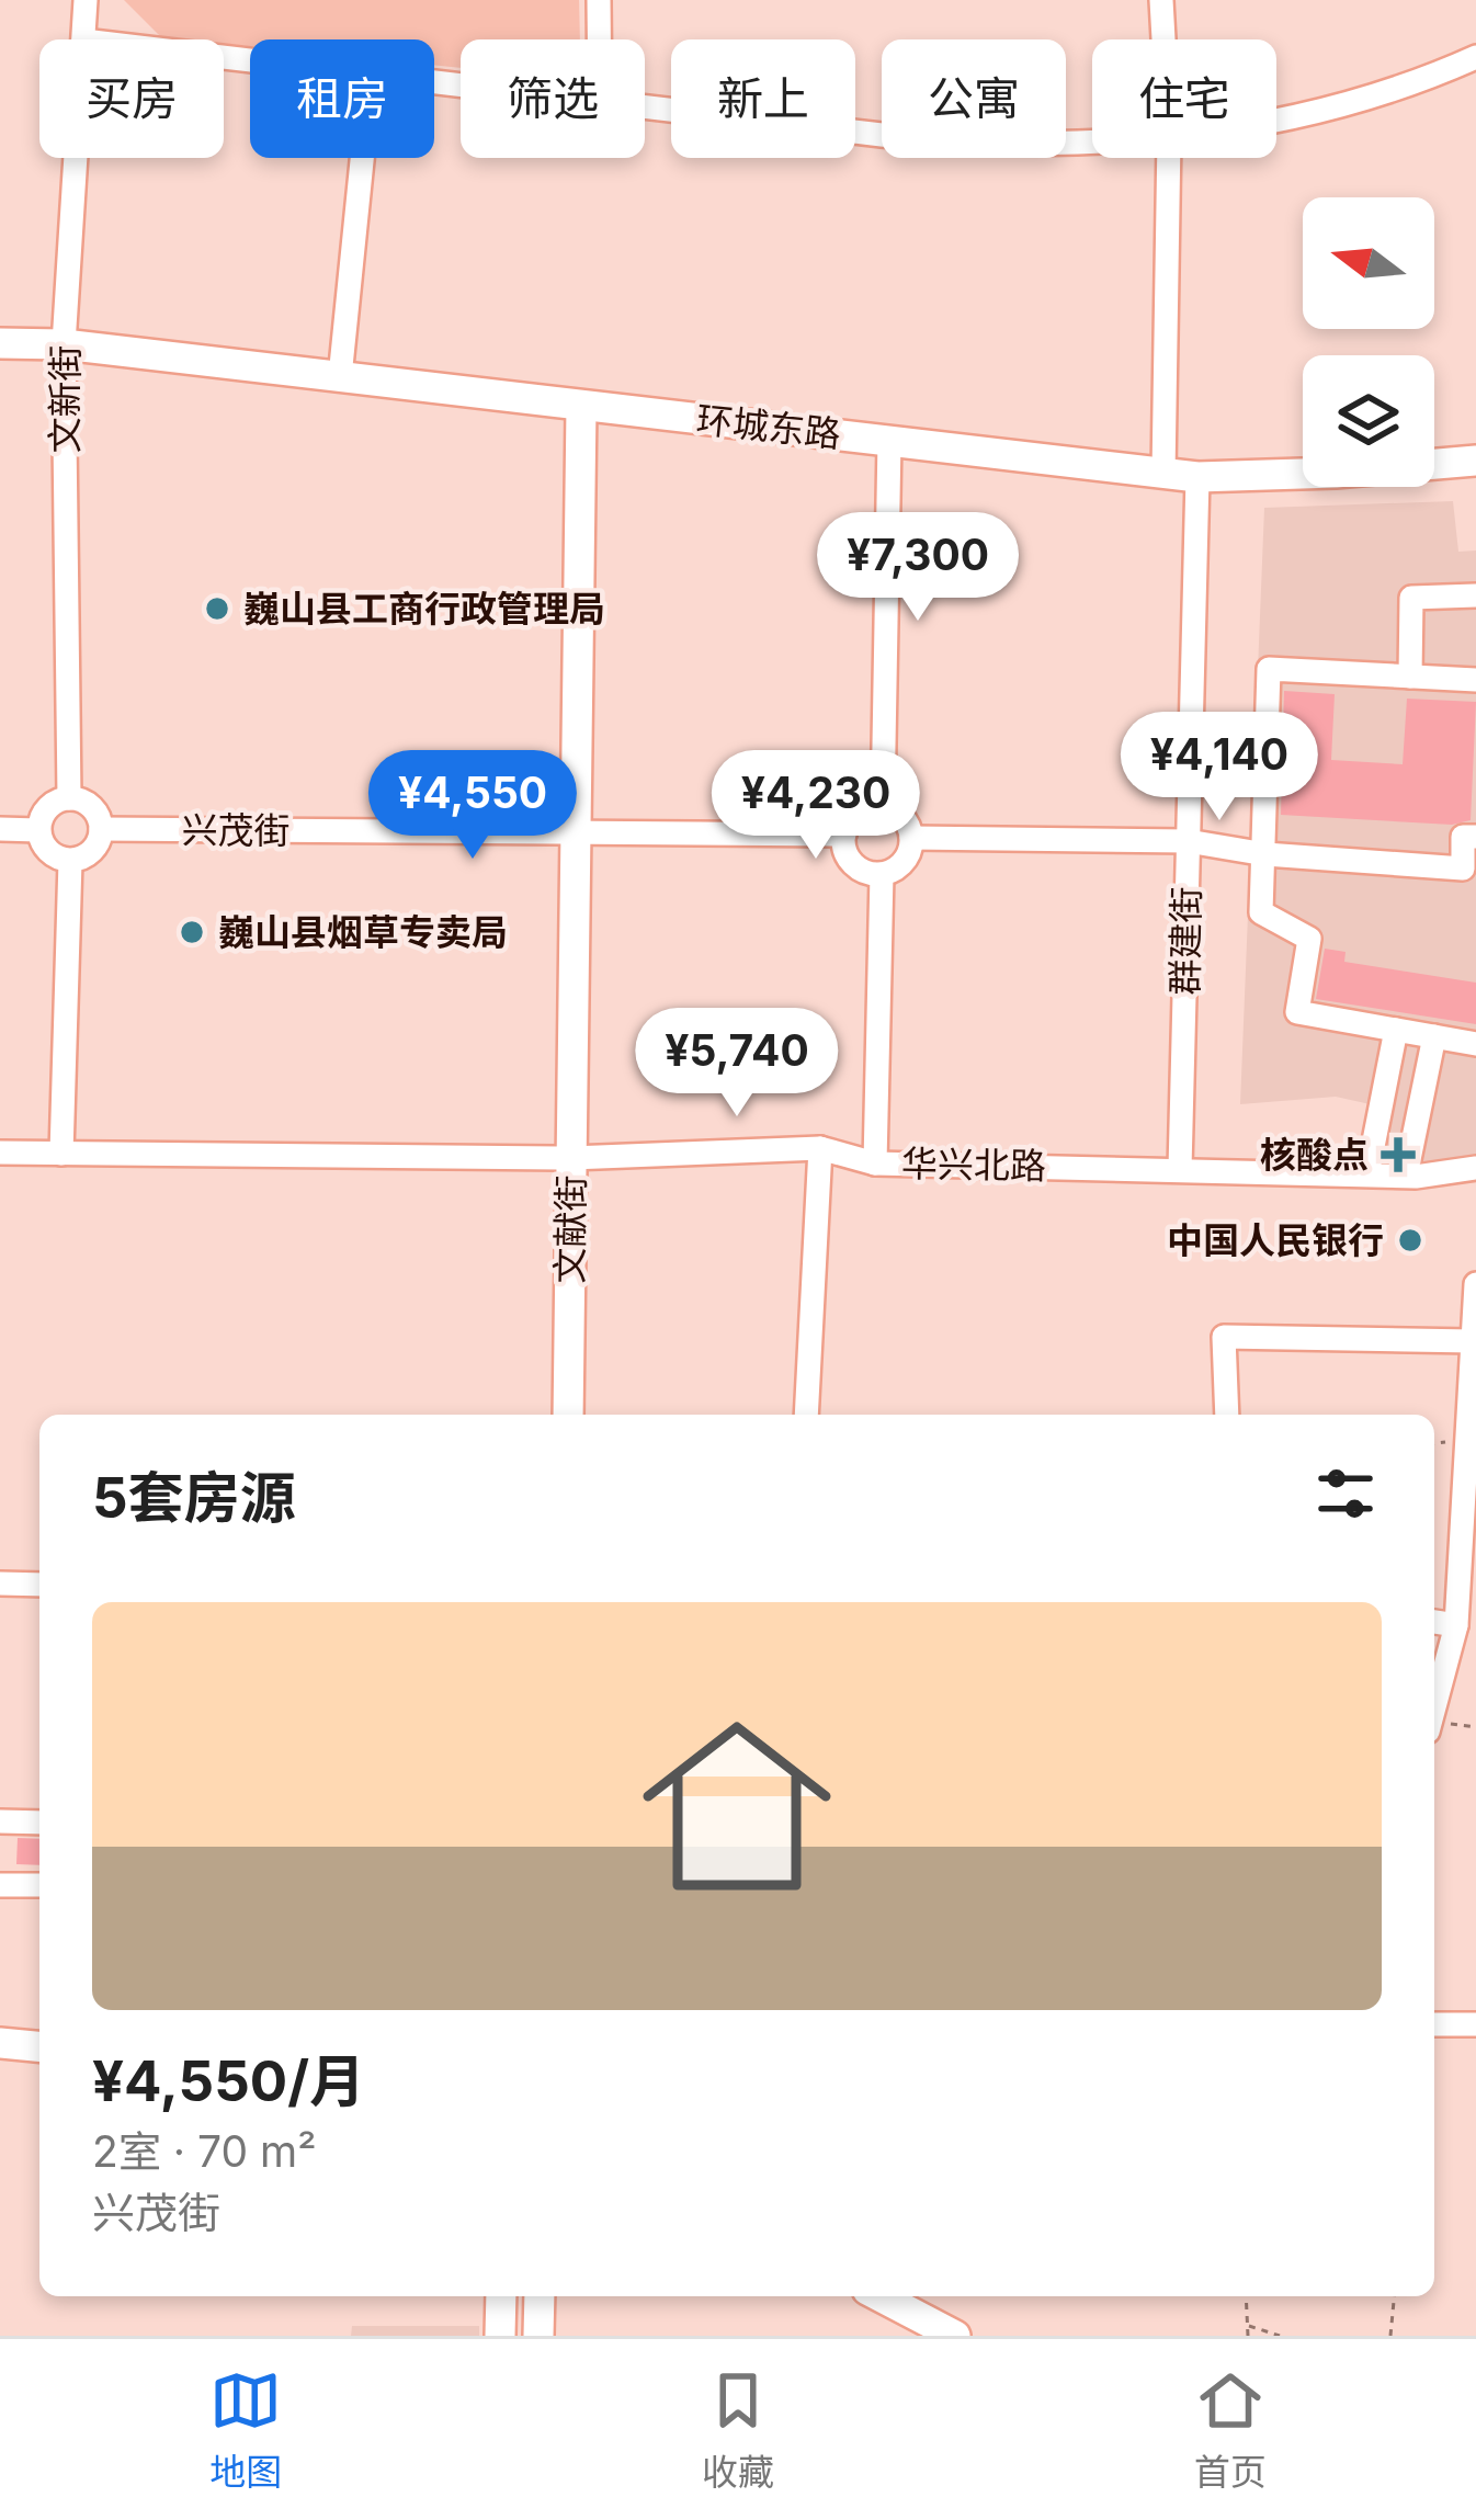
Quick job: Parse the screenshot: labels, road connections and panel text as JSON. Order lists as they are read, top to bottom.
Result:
{
  "streets": {
    "main road": ["环城东路", "文献街"],
    "street": [
      "文新街",
      "兴茂街",
      "群建街",
      "华兴北路"
    ]
  },
  "crossings": [
    ["文新街", "环城东路"],
    ["文新街", "兴茂街"],
    ["环城东路", "群建街"],
    ["环城东路", "文献街"],
    ["兴茂街", "文献街"],
    ["群建街", "华兴北路"],
    ["华兴北路", "文献街"]
  ],
  "places": {
    "other": ["巍山县工商行政管理局", "巍山县烟草专卖局", "中国人民银行"],
    "health": ["核酸点"]
  },
  "north": "left",
  "page": {
    "chip": [
      "买房",
      "租房",
      "筛选",
      "新上",
      "公寓",
      "住宅"
    ],
    "price": [
      "¥7,300",
      "¥4,140",
      "¥4,550",
      "¥4,230",
      "¥5,740"
    ],
    "heading": "5套房源",
    "list": [
      {
        "name": "¥4,550/月",
        "note": "2室 · 70 m² · 兴茂街"
      }
    ],
    "tabs": ["地图", "收藏", "首页"]
  }
}
